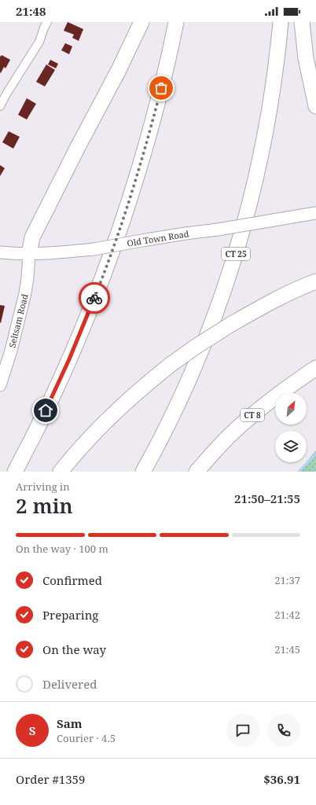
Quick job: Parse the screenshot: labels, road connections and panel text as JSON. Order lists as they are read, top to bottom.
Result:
{
  "streets": {
    "highway": ["CT 25", "CT 8"],
    "main road": ["Old Town Road", "Seltsam Road"]
  },
  "crossings": [
    ["Old Town Road", "Seltsam Road"]
  ],
  "north": "top right",
  "page": {
    "status": "21:48",
    "heading": ["2 min", "Arriving in", "21:50–21:55"],
    "panel": [
      "Sam",
      "Courier · 4.5",
      "Order #1359",
      "$36.91"
    ],
    "bar": "On the way · 100 m",
    "list": [
      ["Confirmed", "21:37"],
      ["Preparing", "21:42"],
      ["On the way", "21:45"],
      "Delivered"
    ],
    "round": "S"
  }
}
